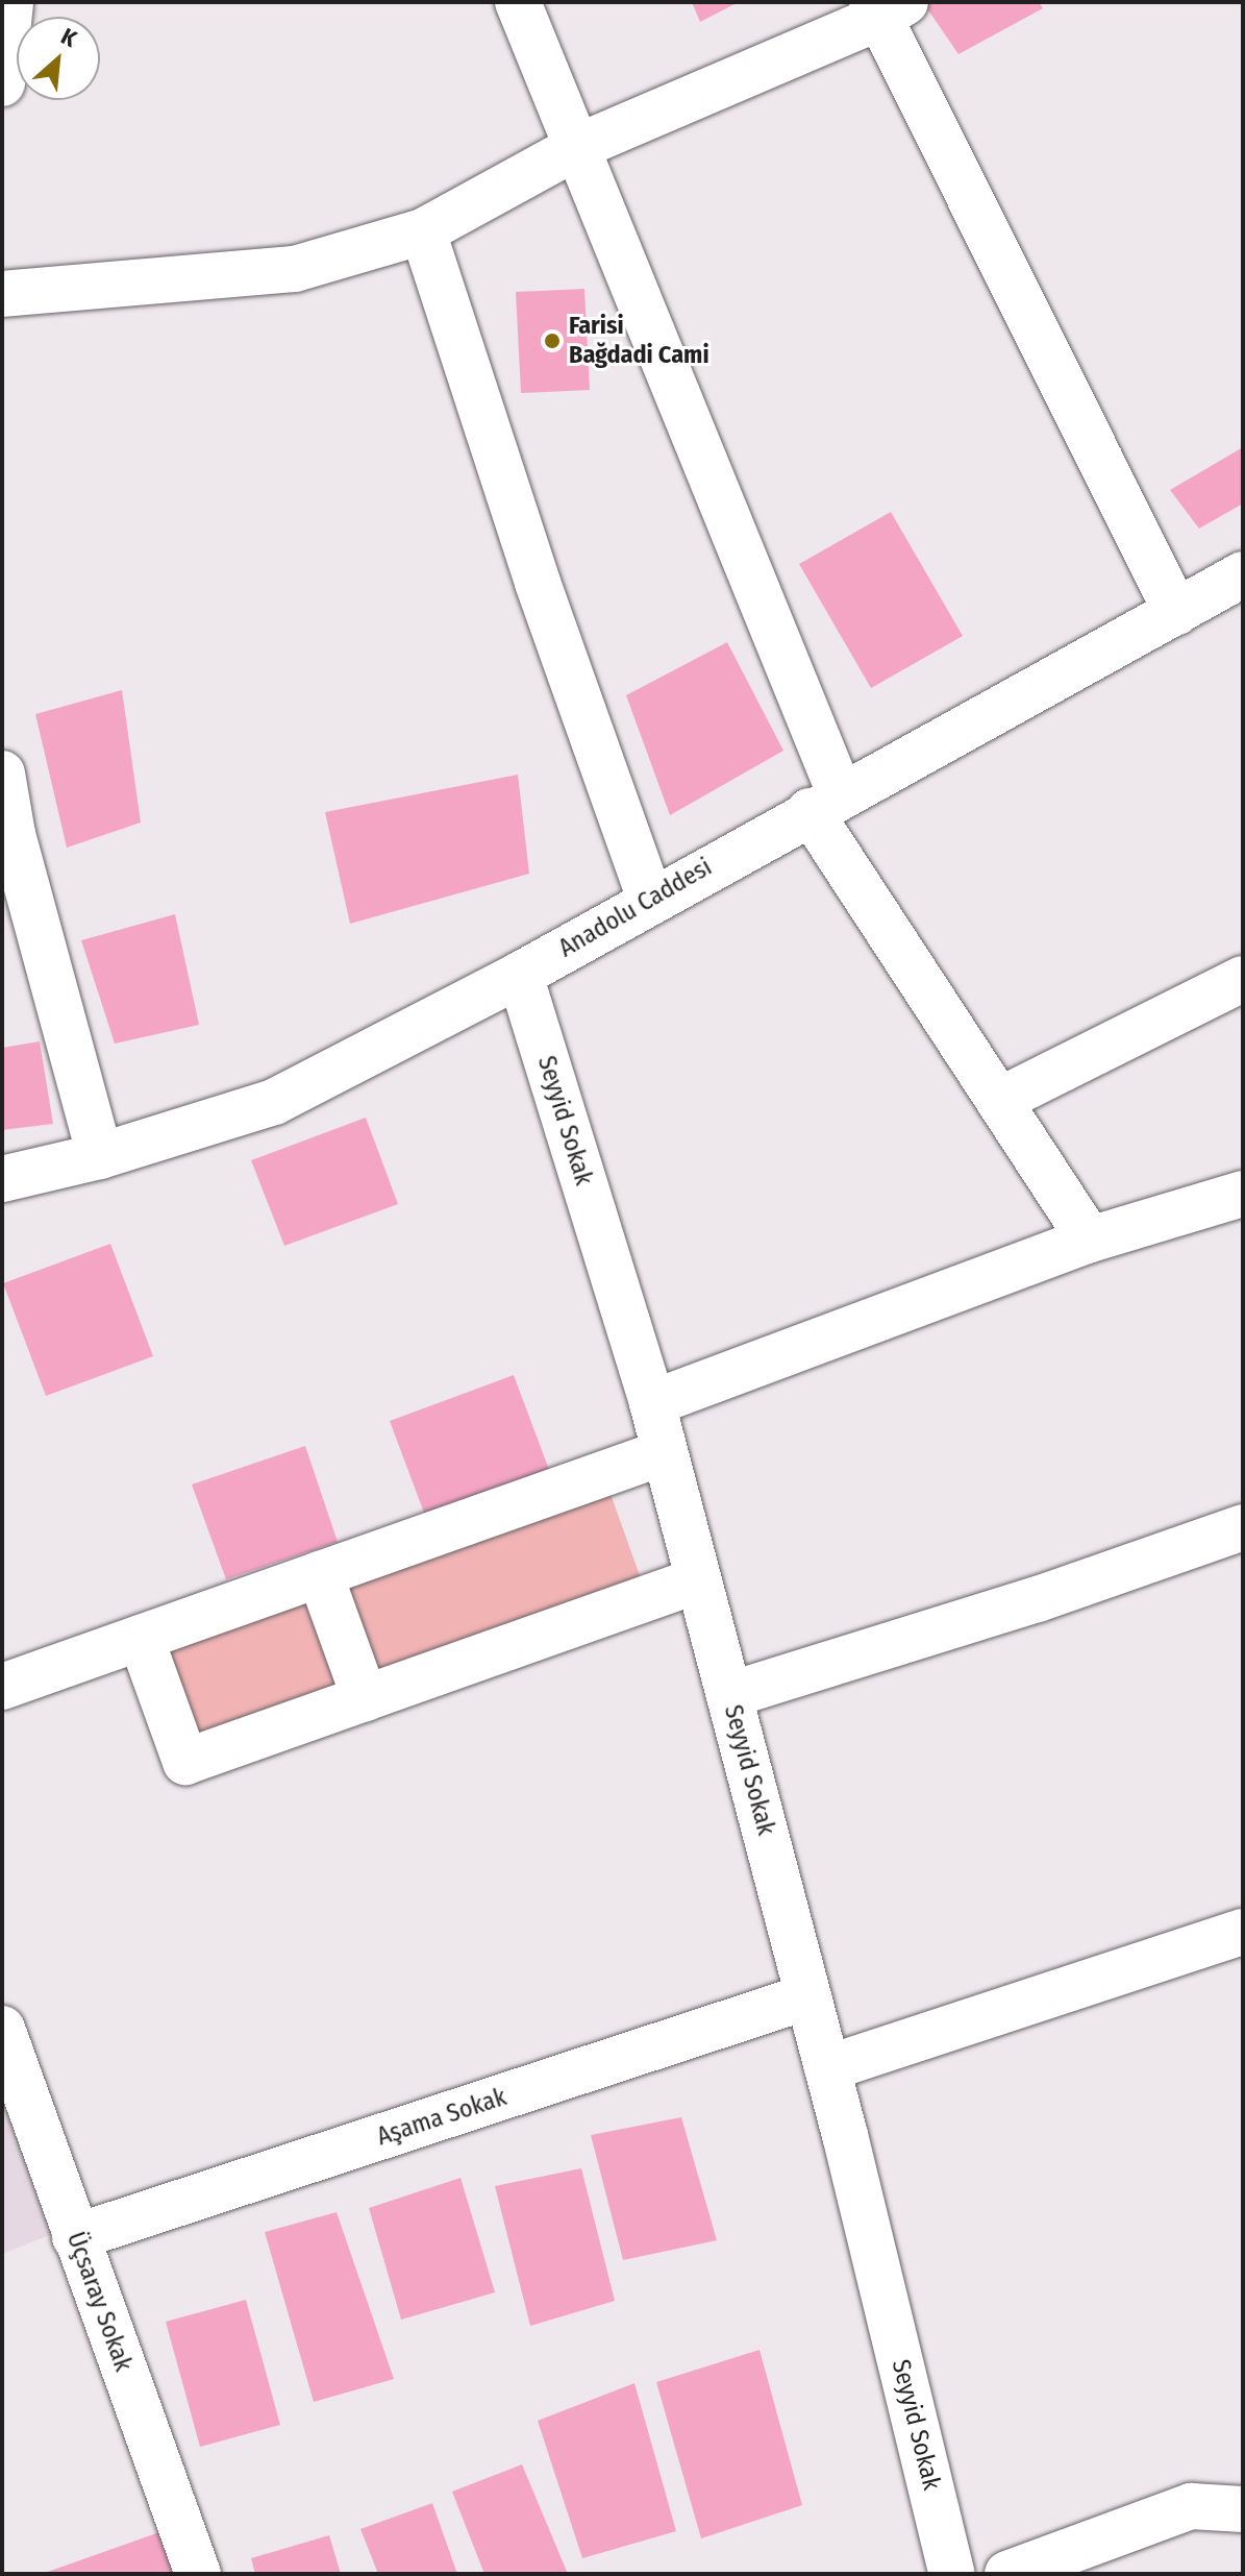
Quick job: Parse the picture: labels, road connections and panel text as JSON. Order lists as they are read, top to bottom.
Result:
{
  "streets": {
    "street": [
      "Anadolu Caddesi",
      "Seyyid Sokak",
      "Aşama Sokak",
      "Üçsaray Sokak"
    ]
  },
  "crossings": [
    ["Anadolu Caddesi", "Seyyid Sokak"],
    ["Seyyid Sokak", "Aşama Sokak"],
    ["Aşama Sokak", "Üçsaray Sokak"]
  ],
  "places": ["Farisi Bağdadi Cami"],
  "north": "top right"
}
